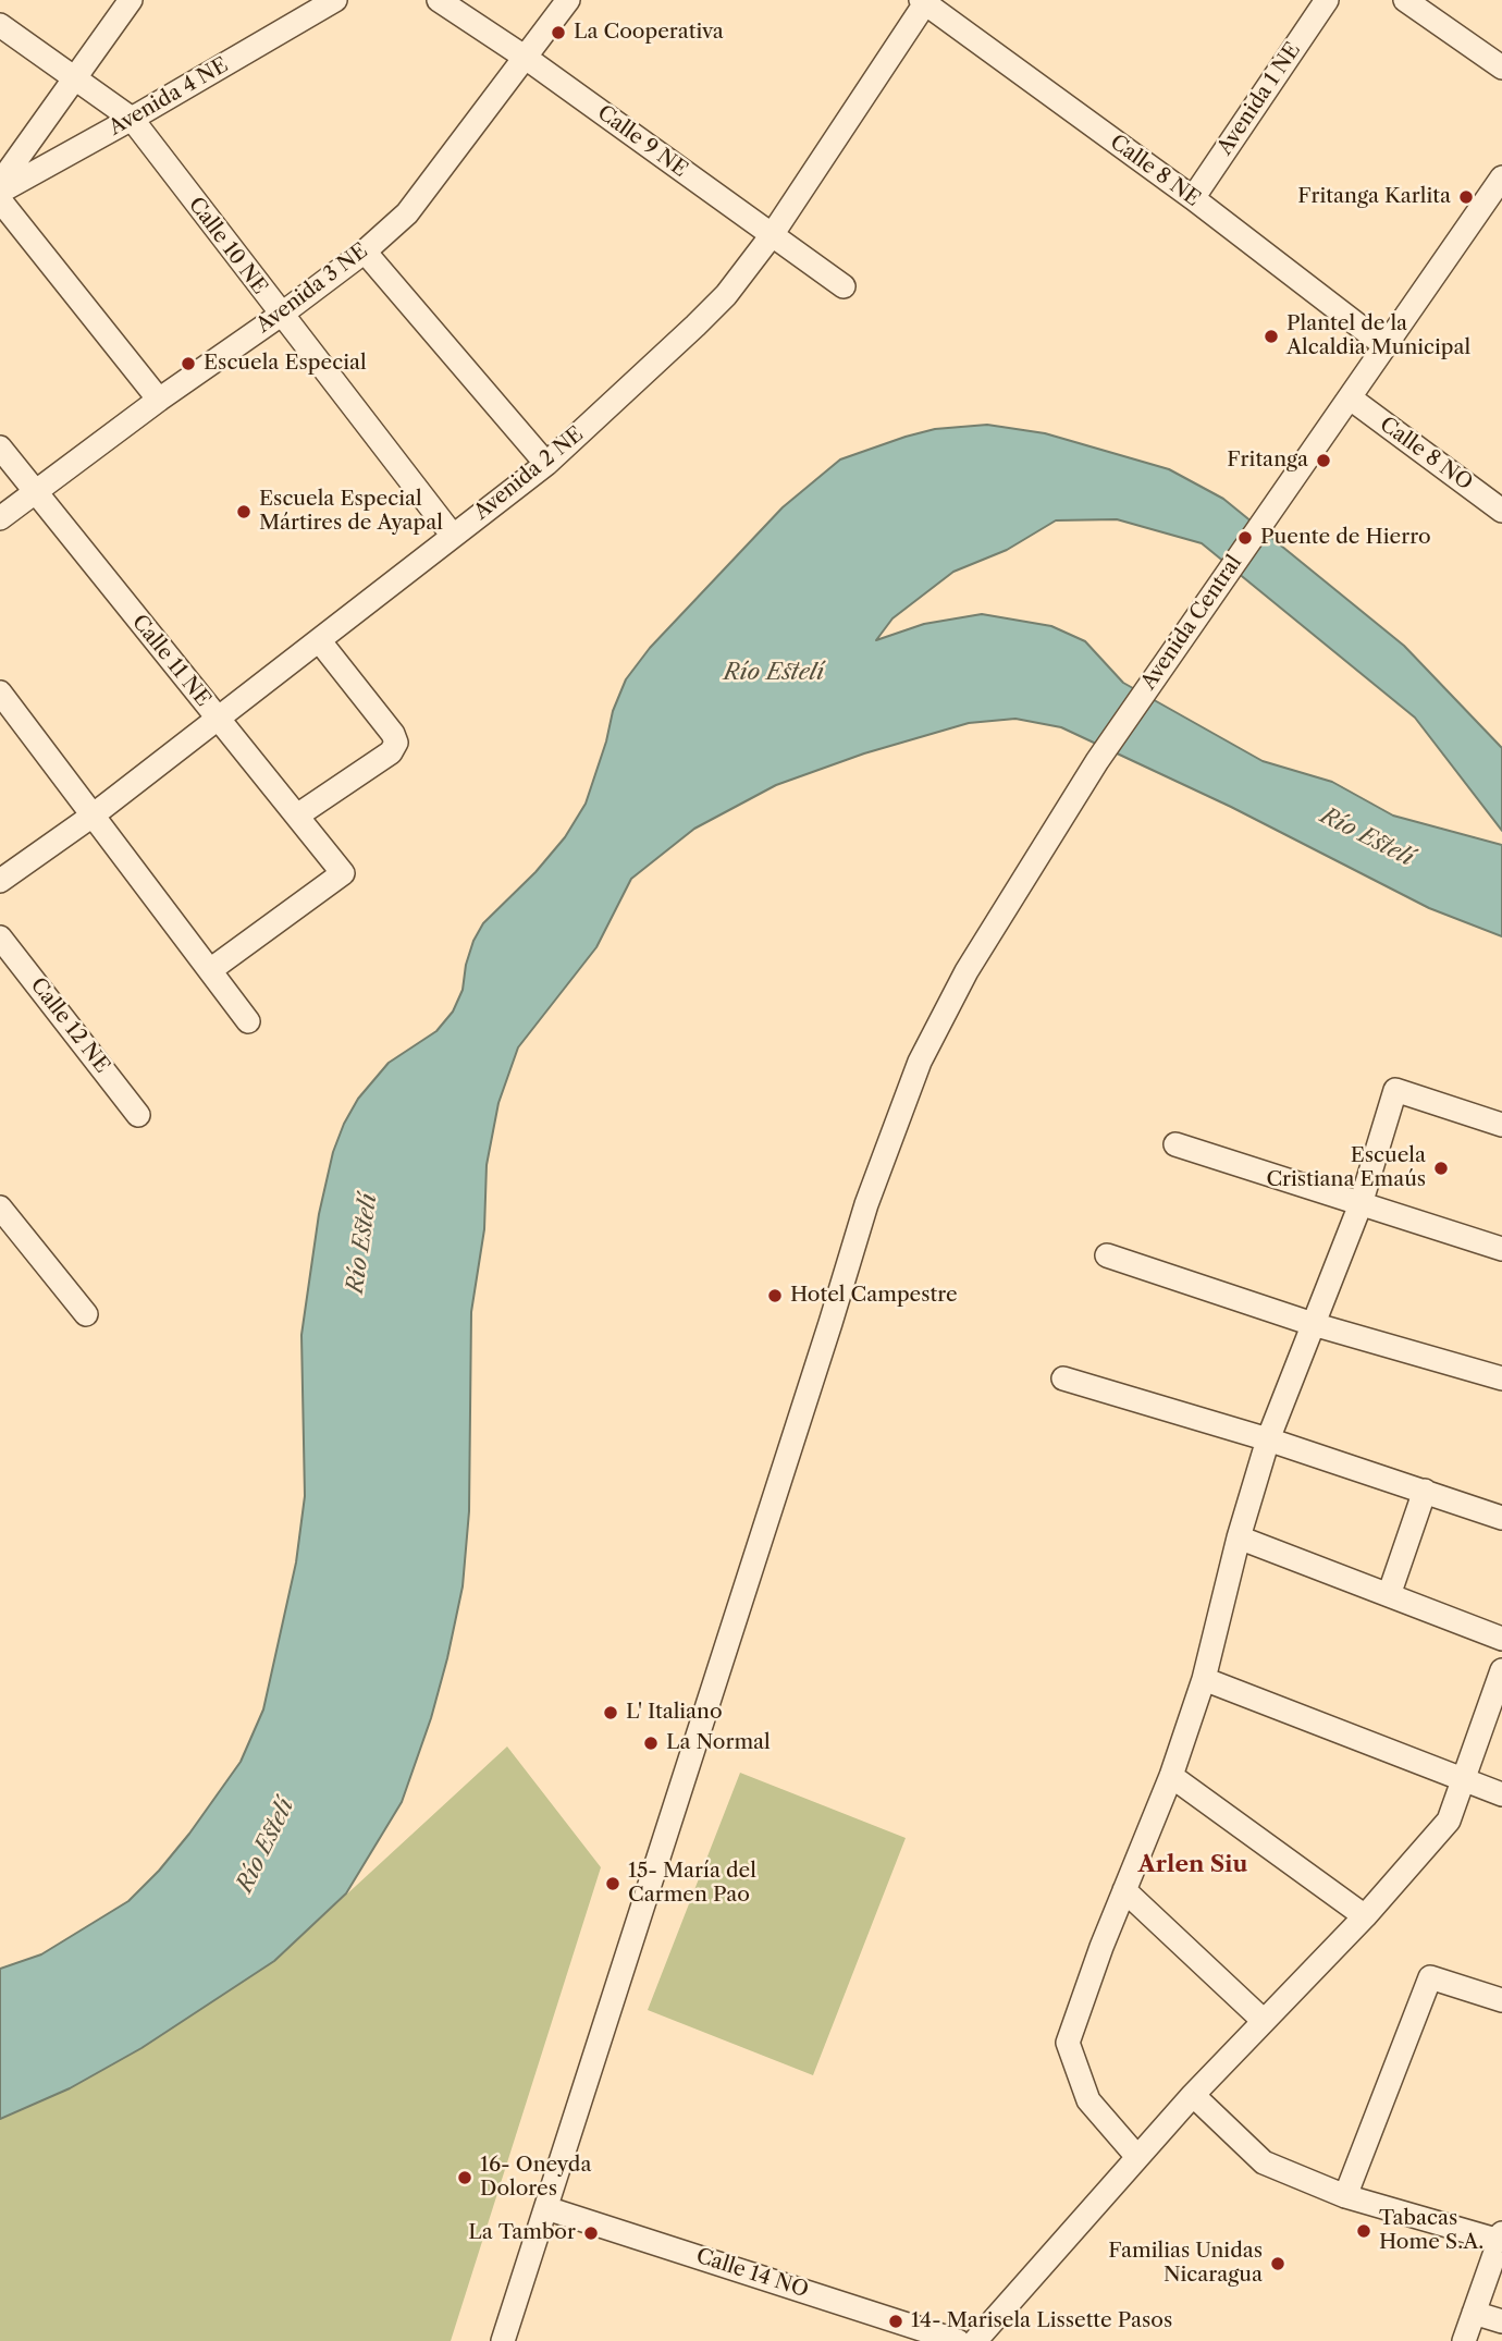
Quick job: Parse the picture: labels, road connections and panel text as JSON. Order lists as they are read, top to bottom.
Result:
{
  "streets": {
    "street": [
      "Avenida 4 NE",
      "Avenida 1 NE",
      "Calle 9 NE",
      "Calle 8 NE",
      "Calle 10 NE",
      "Avenida 3 NE",
      "Calle 8 NO",
      "Avenida 2 NE",
      "Avenida Central",
      "Calle 11 NE",
      "Calle 12 NE",
      "Calle 14 NO"
    ]
  },
  "crossings": [
    ["Avenida 4 NE", "Calle 10 NE"],
    ["Avenida 1 NE", "Calle 8 NE"],
    ["Calle 9 NE", "Avenida 3 NE"],
    ["Calle 9 NE", "Avenida 2 NE"],
    ["Calle 8 NE", "Avenida 2 NE"],
    ["Calle 8 NE", "Avenida Central"],
    ["Calle 10 NE", "Avenida 3 NE"],
    ["Calle 10 NE", "Avenida 2 NE"],
    ["Avenida 3 NE", "Calle 11 NE"],
    ["Calle 8 NO", "Avenida Central"],
    ["Avenida 2 NE", "Calle 11 NE"],
    ["Avenida Central", "Calle 14 NO"]
  ],
  "districts": ["Arlen Siu"],
  "water": ["Río Estelí"],
  "places": [
    "La Cooperativa",
    "Fritanga Karlita",
    "Plantel de la Alcaldia Municipal",
    "Escuela Especial",
    "Fritanga",
    "Escuela Especial Mártires de Ayapal",
    "Puente de Hierro",
    "Escuela Cristiana Emaús",
    "Hotel Campestre",
    "L' Italiano",
    "La Normal",
    "15- María del Carmen Pao",
    "16- Oneyda Dolores",
    "Tabacas Home S.A.",
    "La Tambor",
    "Familias Unidas Nicaragua",
    "14- Marisela Lissette Pasos"
  ]
}
